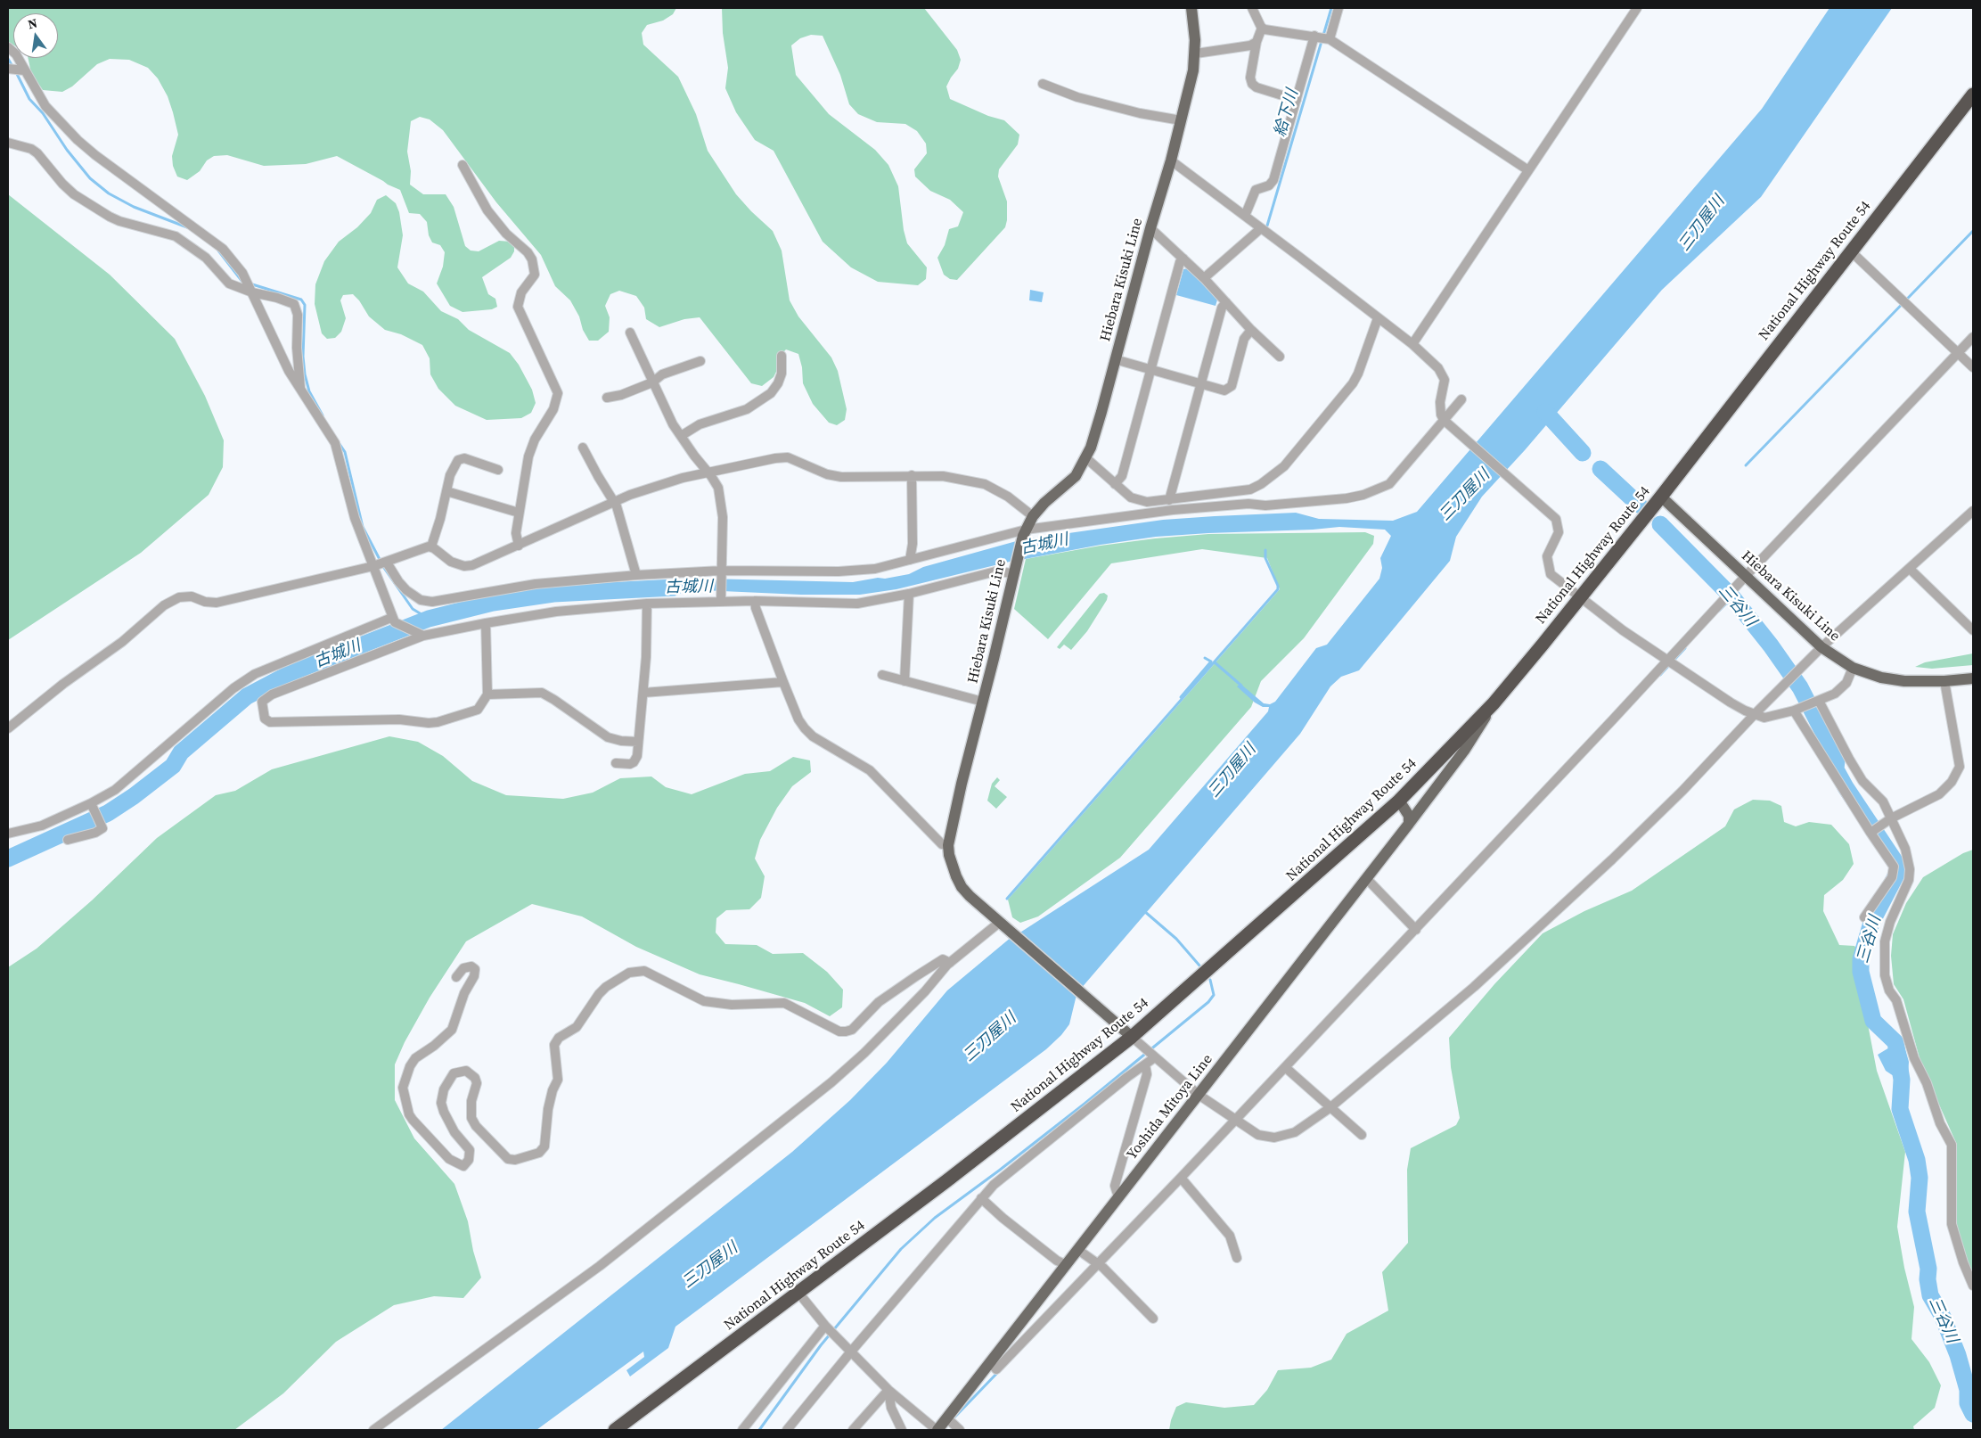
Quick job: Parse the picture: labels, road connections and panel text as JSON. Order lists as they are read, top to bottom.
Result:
{
  "streets": {
    "highway": ["National Highway Route 54"],
    "main road": ["Hiebara Kisuki Line", "Yoshida Mitoya Line"]
  },
  "crossings": [
    ["National Highway Route 54", "Hiebara Kisuki Line"],
    ["National Highway Route 54", "Yoshida Mitoya Line"]
  ],
  "water": [
    "給下川",
    "三刀屋川",
    "古城川",
    "三谷川"
  ],
  "north": "top"
}
